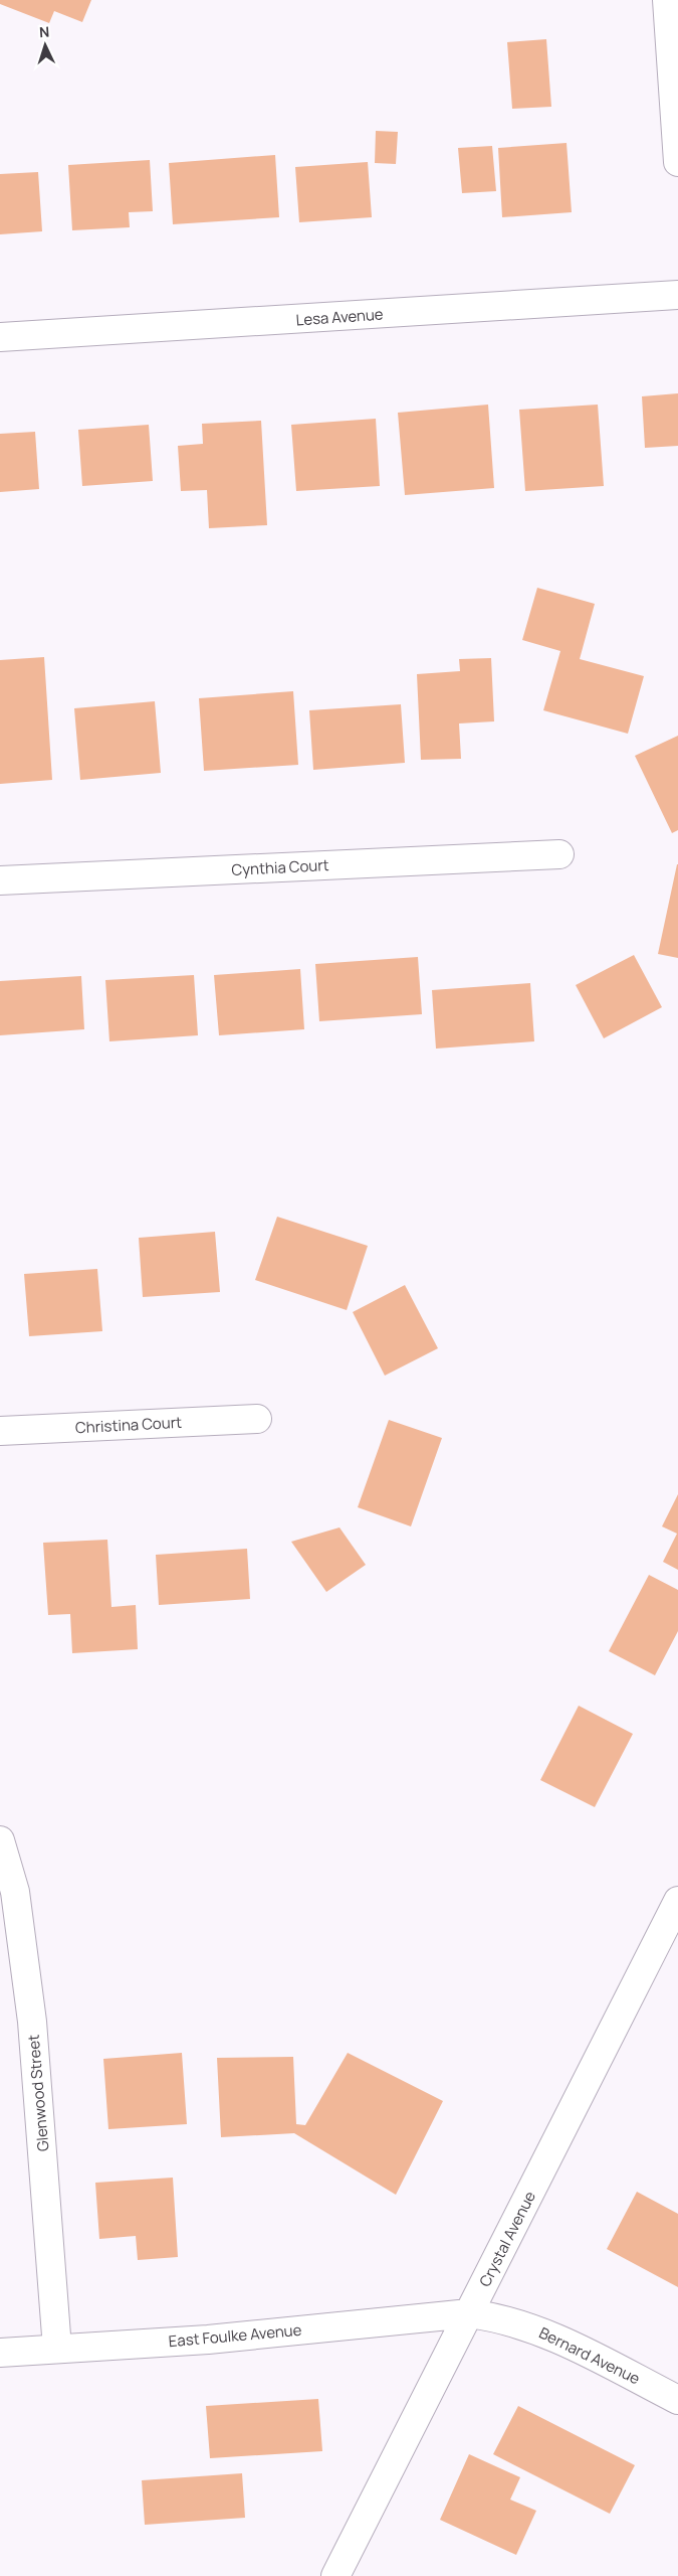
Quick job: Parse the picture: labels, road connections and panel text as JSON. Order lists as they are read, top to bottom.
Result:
{
  "streets": {
    "street": [
      "Lesa Avenue",
      "Cynthia Court",
      "Christina Court",
      "Glenwood Street",
      "Crystal Avenue",
      "East Foulke Avenue",
      "Bernard Avenue"
    ]
  },
  "crossings": [
    ["Glenwood Street", "East Foulke Avenue"],
    ["Crystal Avenue", "East Foulke Avenue"],
    ["Crystal Avenue", "Bernard Avenue"],
    ["East Foulke Avenue", "Bernard Avenue"]
  ],
  "north": "top"
}
